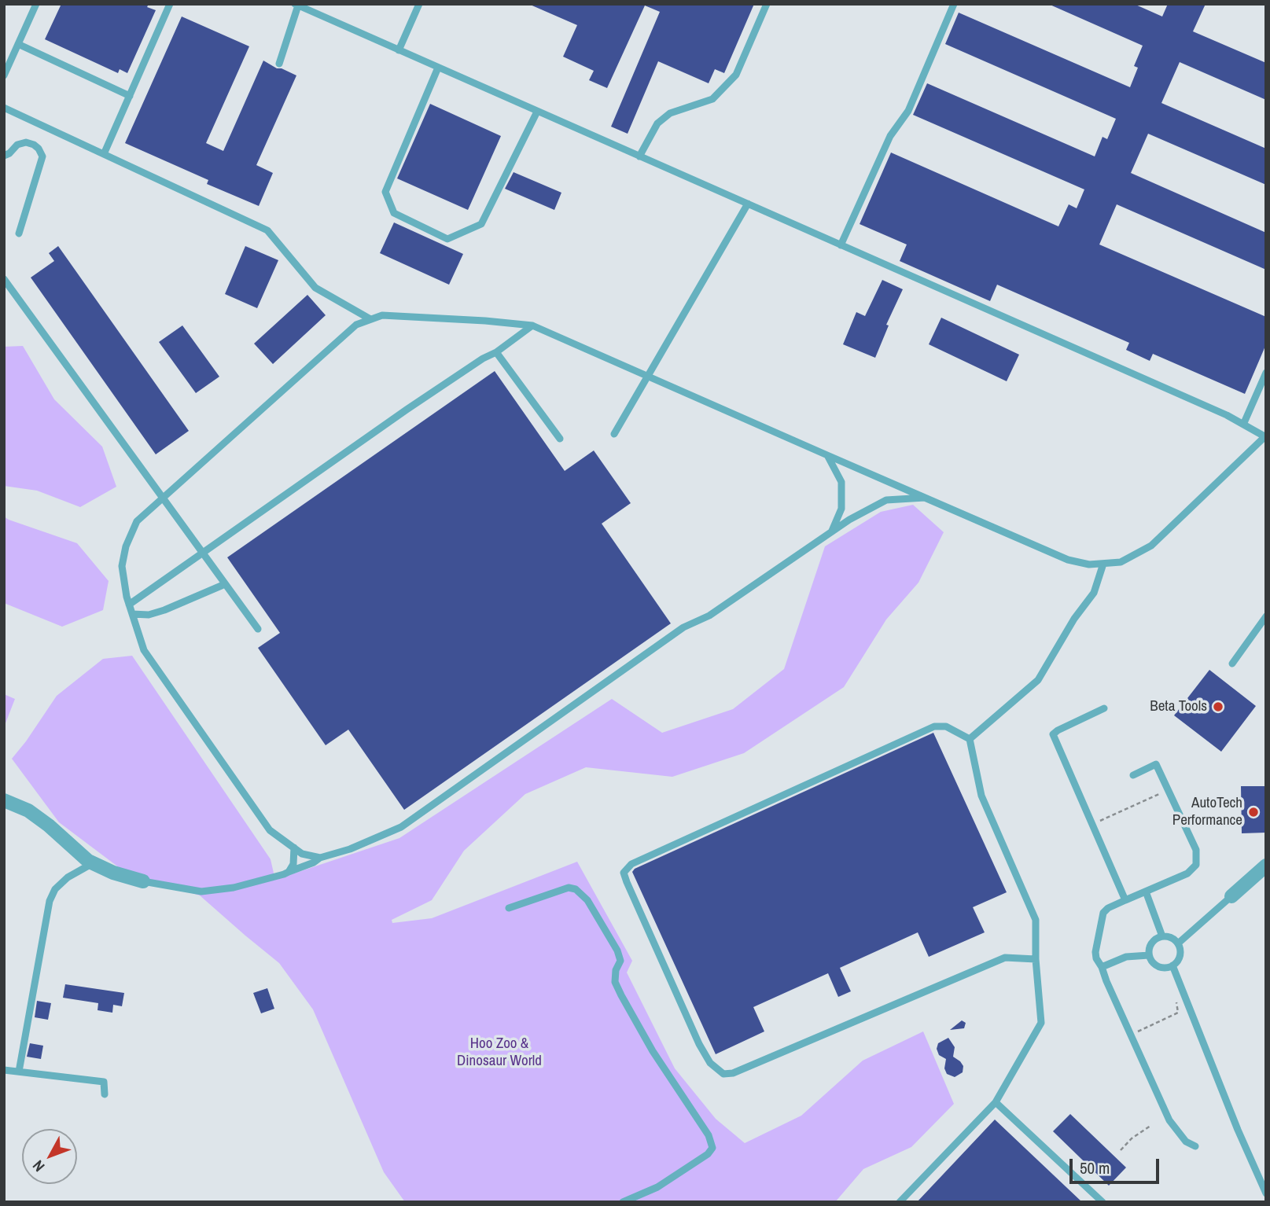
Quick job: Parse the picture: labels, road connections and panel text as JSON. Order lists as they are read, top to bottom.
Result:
{
  "parks": ["Hoo Zoo & Dinosaur World"],
  "places": ["Beta Tools", "AutoTech Performance"],
  "scale_bar": "50 m",
  "north": "bottom left"
}
